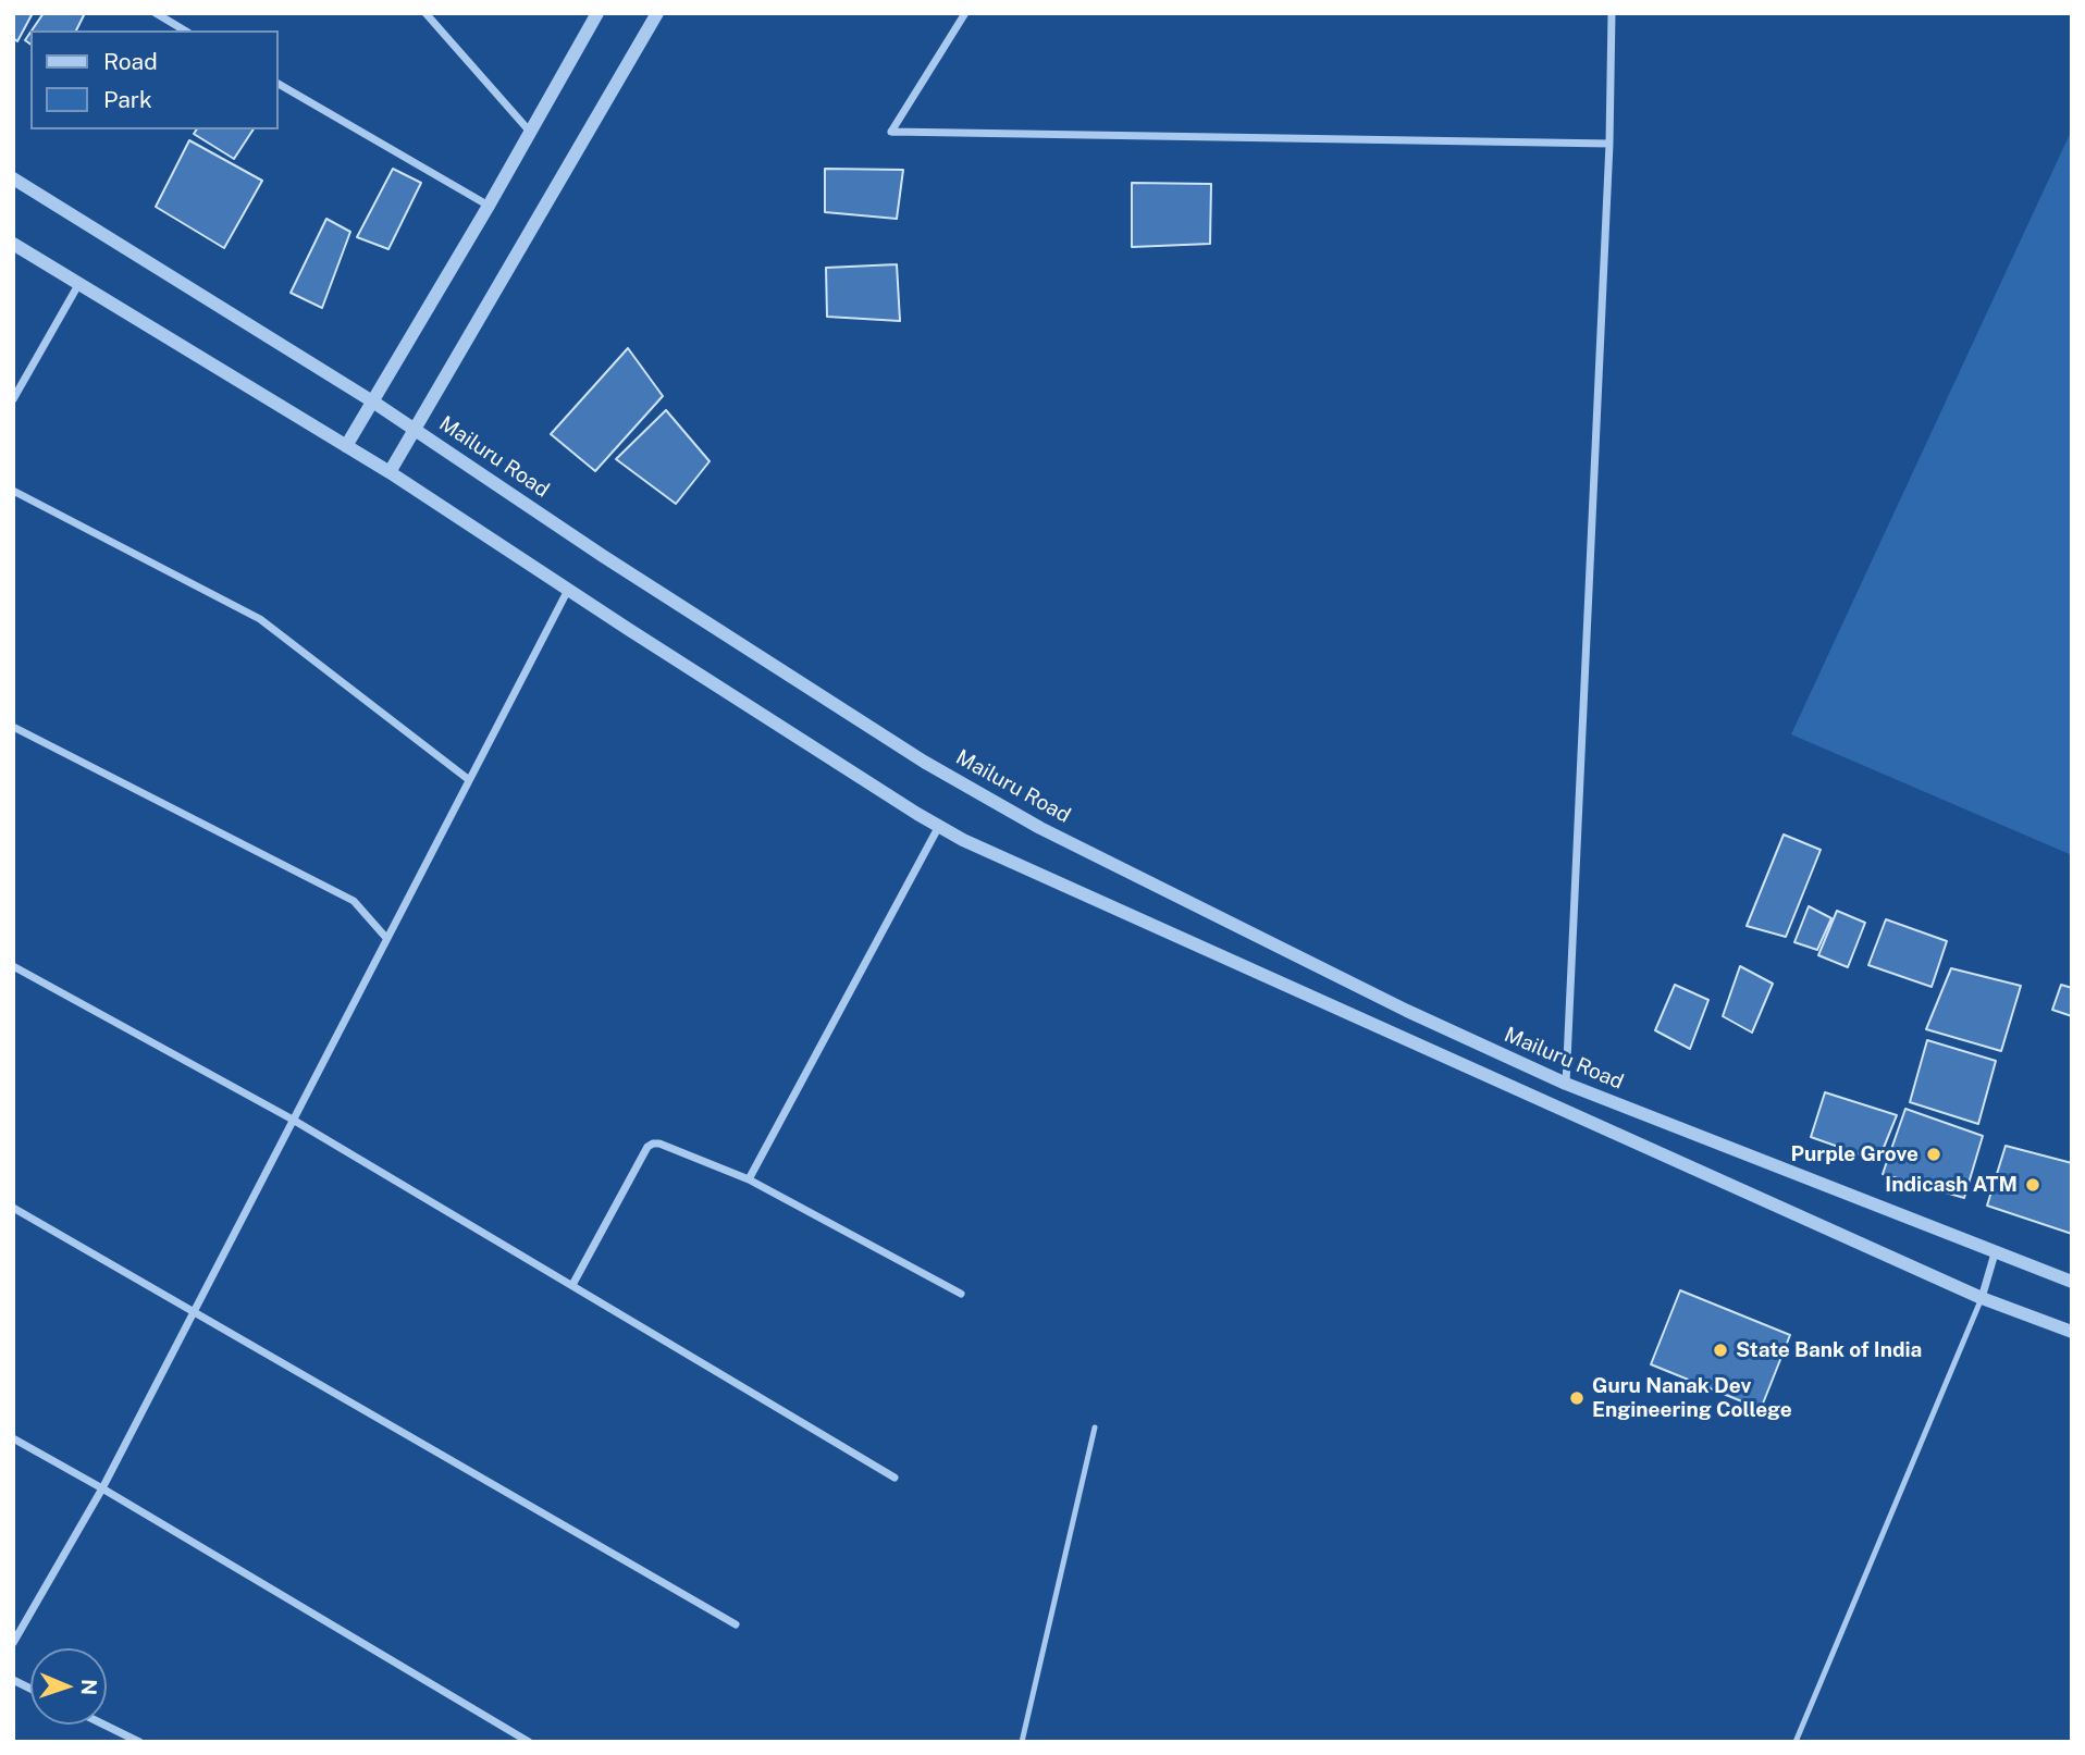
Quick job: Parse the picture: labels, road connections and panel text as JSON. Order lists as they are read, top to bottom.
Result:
{
  "streets": {
    "street": ["Mailuru Road"]
  },
  "places": [
    "Purple Grove",
    "Indicash ATM",
    "State Bank of India",
    "Guru Nanak Dev Engineering College"
  ],
  "legend": ["Road", "Park"],
  "north": "right"
}
